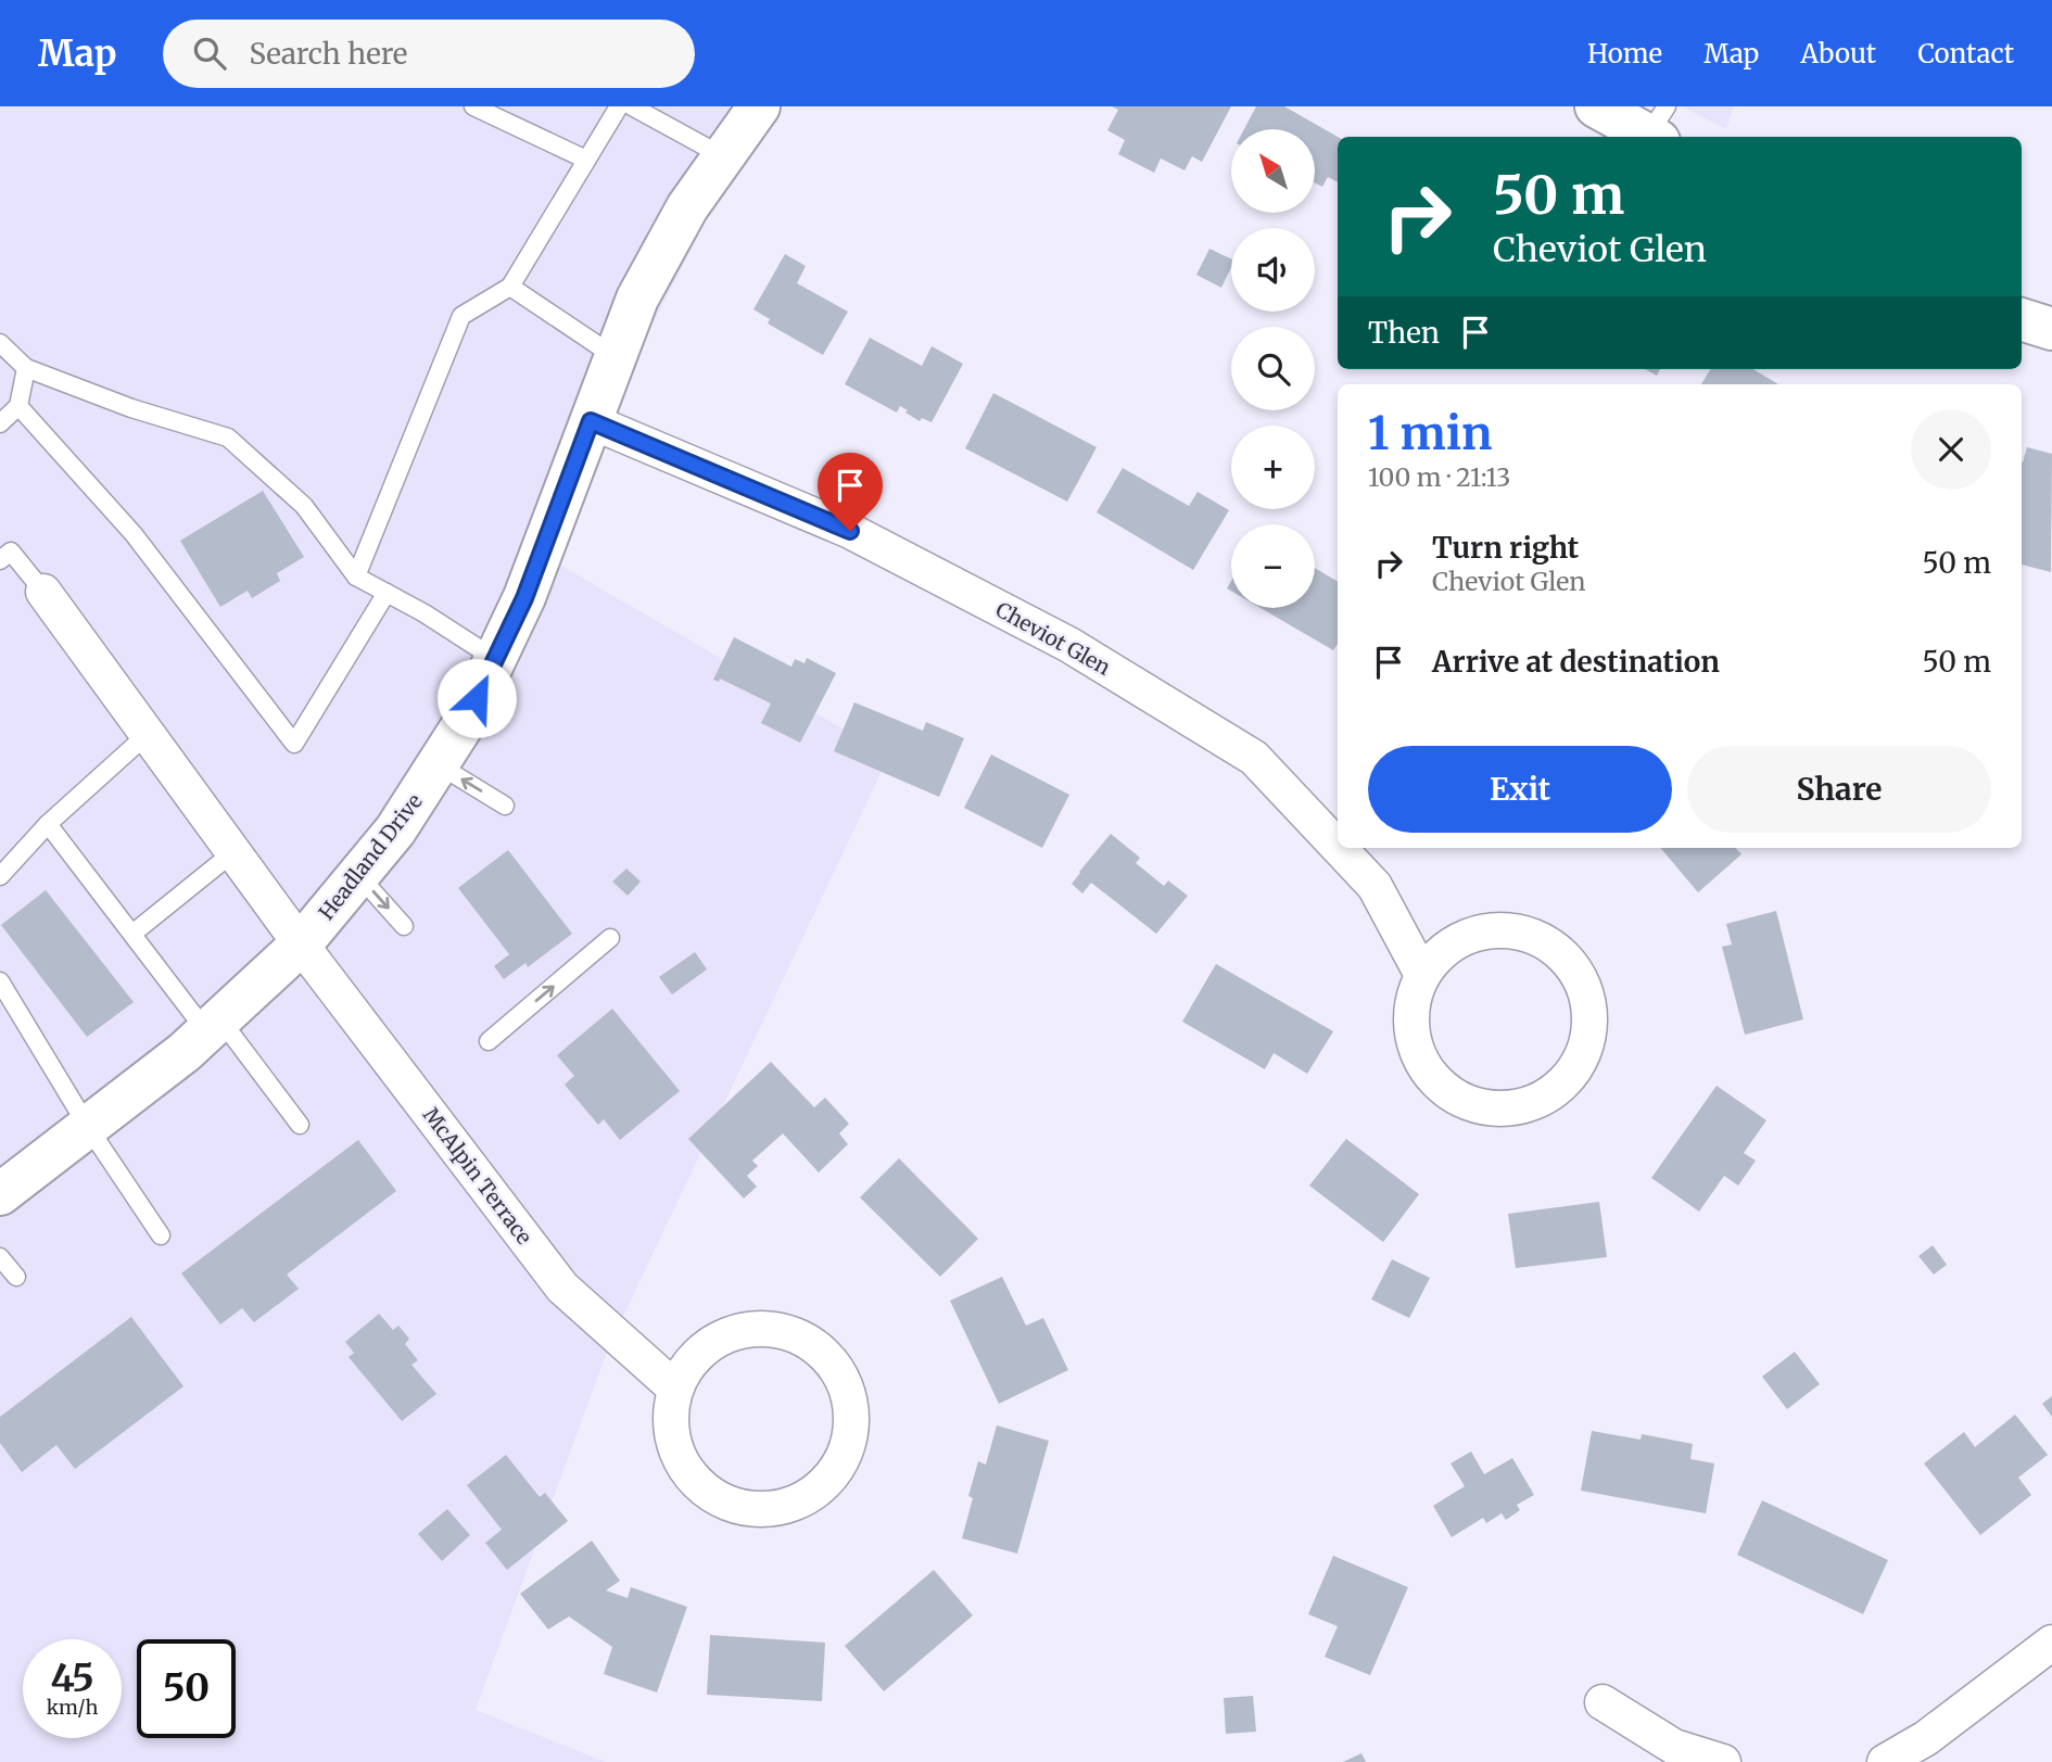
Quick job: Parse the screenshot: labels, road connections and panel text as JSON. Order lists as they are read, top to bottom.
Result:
{
  "streets": {
    "main road": ["Headland Drive"],
    "street": ["Cheviot Glen", "McAlpin Terrace"]
  },
  "crossings": [
    ["Cheviot Glen", "Headland Drive"],
    ["Headland Drive", "McAlpin Terrace"]
  ],
  "north": "top left",
  "page": {
    "header": "Map",
    "search": "Search here",
    "nav": [
      "Home",
      "Map",
      "About",
      "Contact"
    ],
    "map_buttons": ["+", "−"],
    "turn": ["50 m", "Cheviot Glen"],
    "then": "Then",
    "heading": ["1 min", "100 m · 21:13"],
    "list": [
      {
        "name": "Turn right",
        "note": "Cheviot Glen",
        "value": "50 m"
      },
      {
        "name": "Arrive at destination",
        "value": "50 m"
      }
    ],
    "buttons": ["Exit", "Share"],
    "speed": "45 km/h",
    "limit": "50"
  }
}
